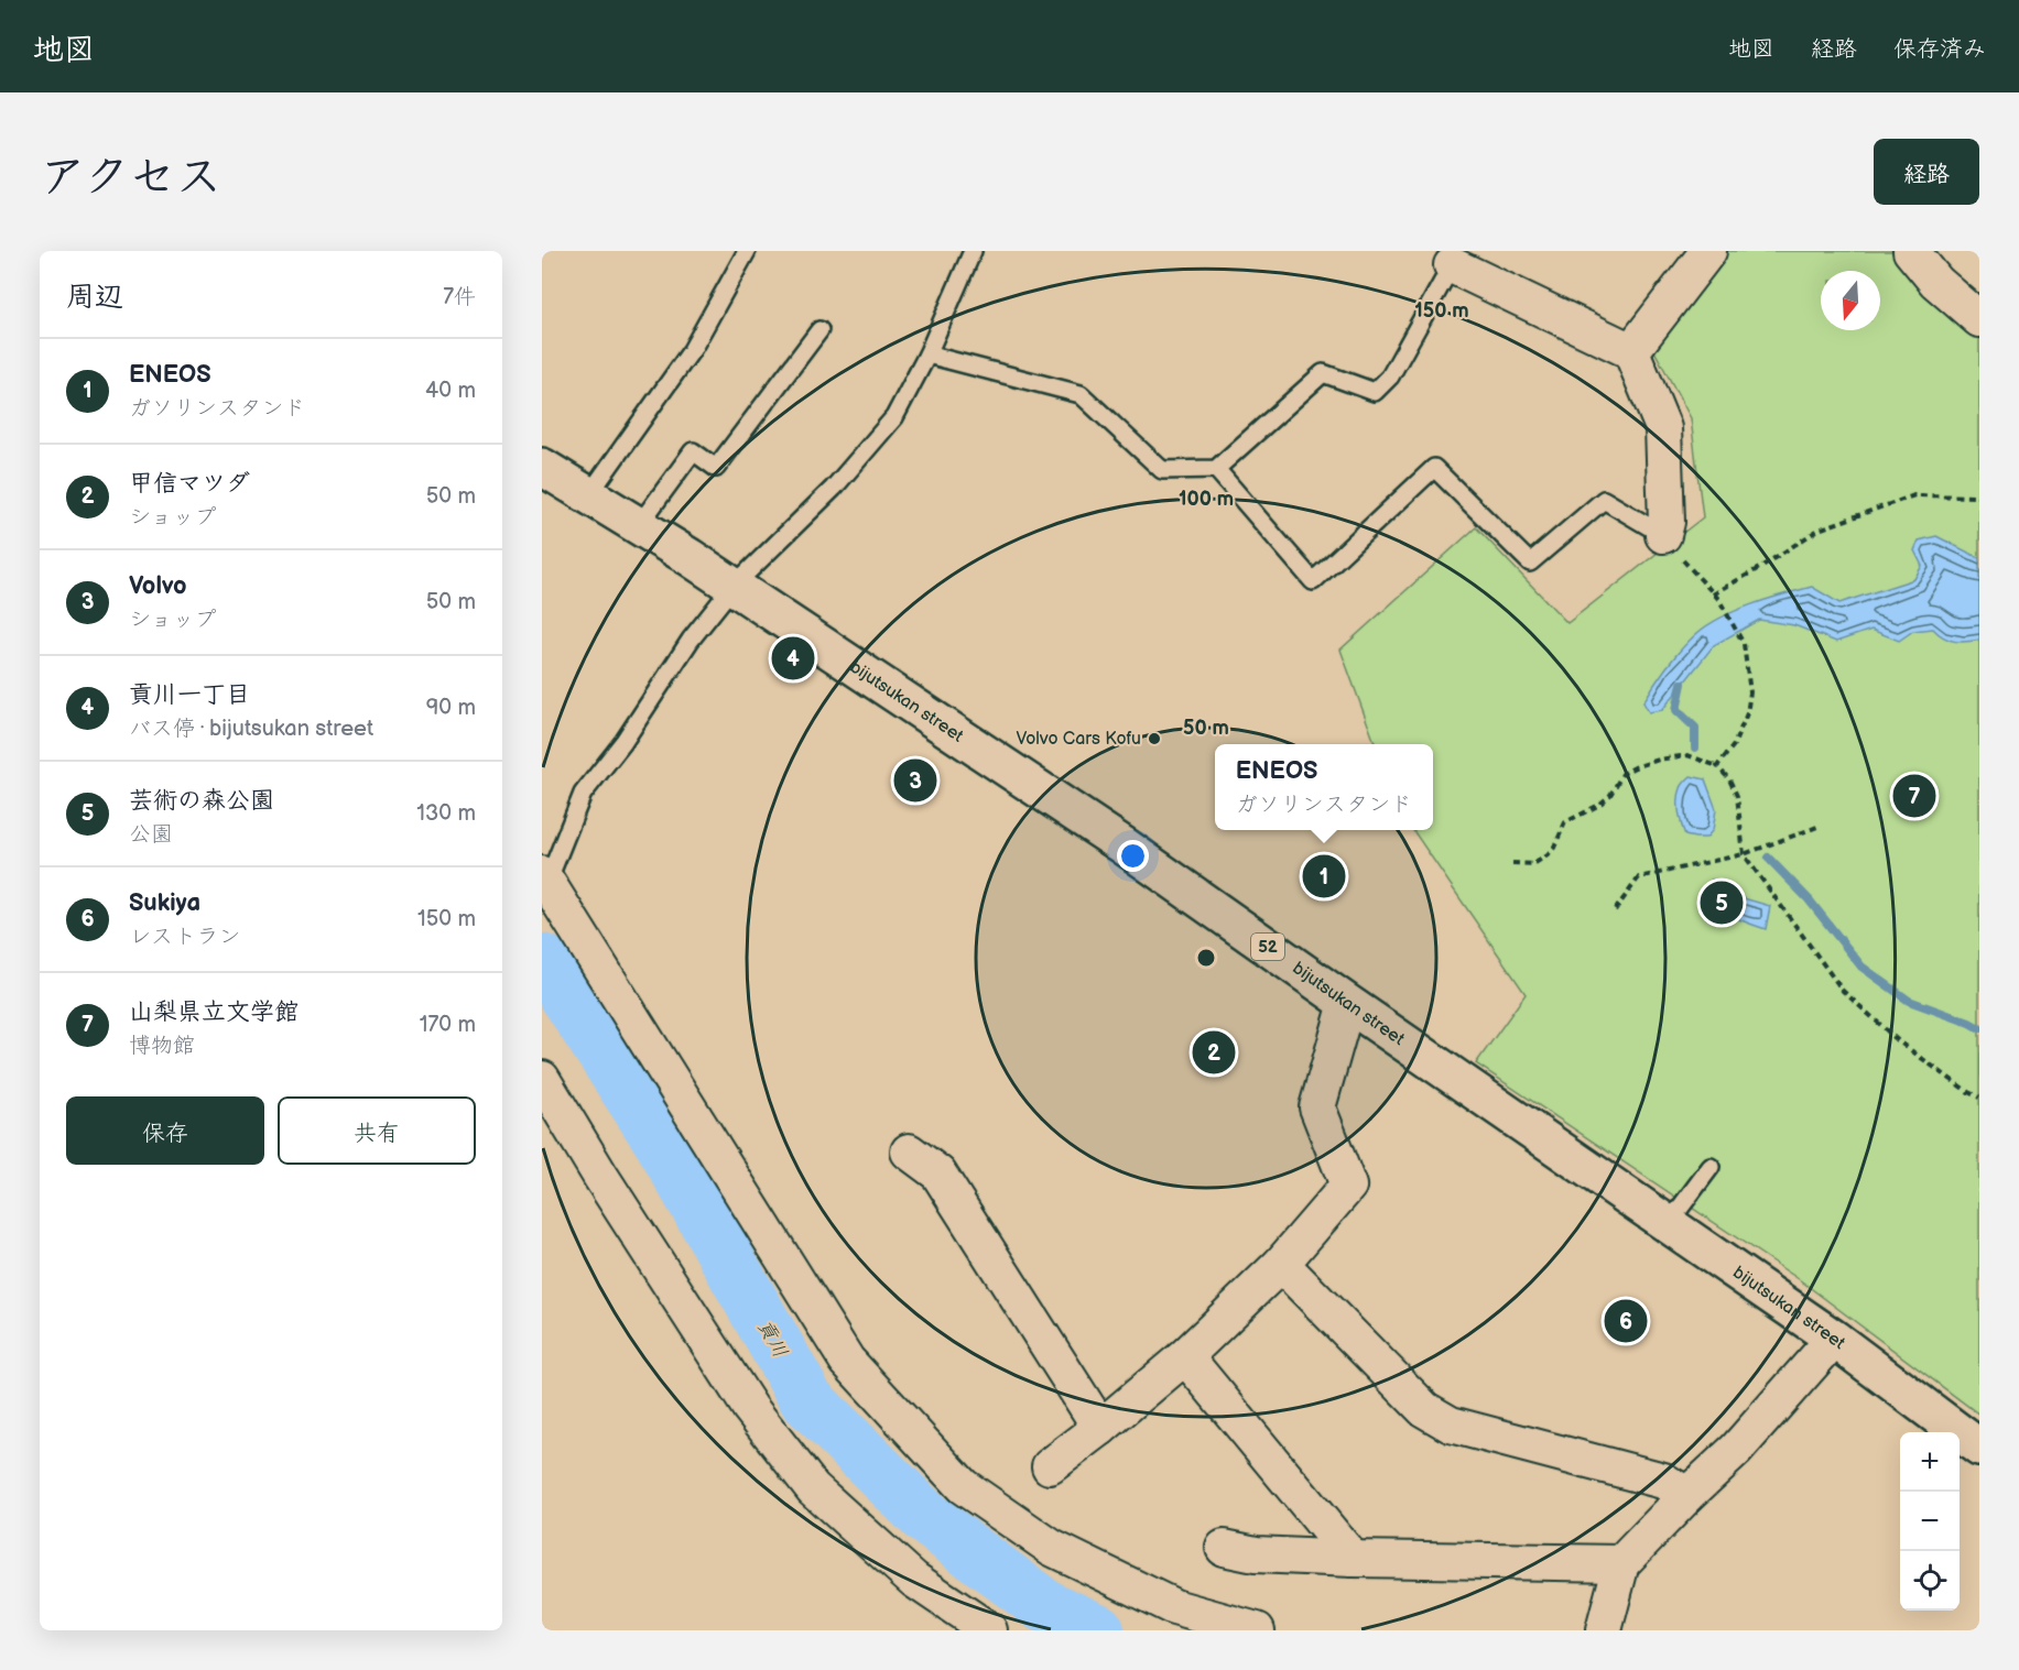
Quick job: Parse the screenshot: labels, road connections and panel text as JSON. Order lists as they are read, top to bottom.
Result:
{
  "streets": {
    "highway": ["bijutsukan street", "52"]
  },
  "water": ["貢川"],
  "places": ["Volvo Cars Kofu"],
  "north": "bottom",
  "page": {
    "header": "地図",
    "nav": ["地図", "経路", "保存済み"],
    "title": "アクセス",
    "buttons": [
      "経路",
      ["保存", "共有"]
    ],
    "heading": ["周辺", "7件"],
    "list": [
      {
        "mark": "1",
        "name": "ENEOS",
        "note": "ガソリンスタンド",
        "value": "40 m"
      },
      {
        "mark": "2",
        "name": "甲信マツダ",
        "note": "ショップ",
        "value": "50 m"
      },
      {
        "mark": "3",
        "name": "Volvo",
        "note": "ショップ",
        "value": "50 m"
      },
      {
        "mark": "4",
        "name": "貢川一丁目",
        "note": "バス停 · bijutsukan street",
        "value": "90 m"
      },
      {
        "mark": "5",
        "name": "芸術の森公園",
        "note": "公園",
        "value": "130 m"
      },
      {
        "mark": "6",
        "name": "Sukiya",
        "note": "レストラン",
        "value": "150 m"
      },
      {
        "mark": "7",
        "name": "山梨県立文学館",
        "note": "博物館",
        "value": "170 m"
      }
    ],
    "pins": [
      "4",
      "3",
      "7",
      "1",
      "5",
      "2",
      "6"
    ],
    "popup": ["ENEOS", "ガソリンスタンド"],
    "map_buttons": ["+", "−"]
  },
  "rings": ["150 m", "100 m", "50 m"]
}
